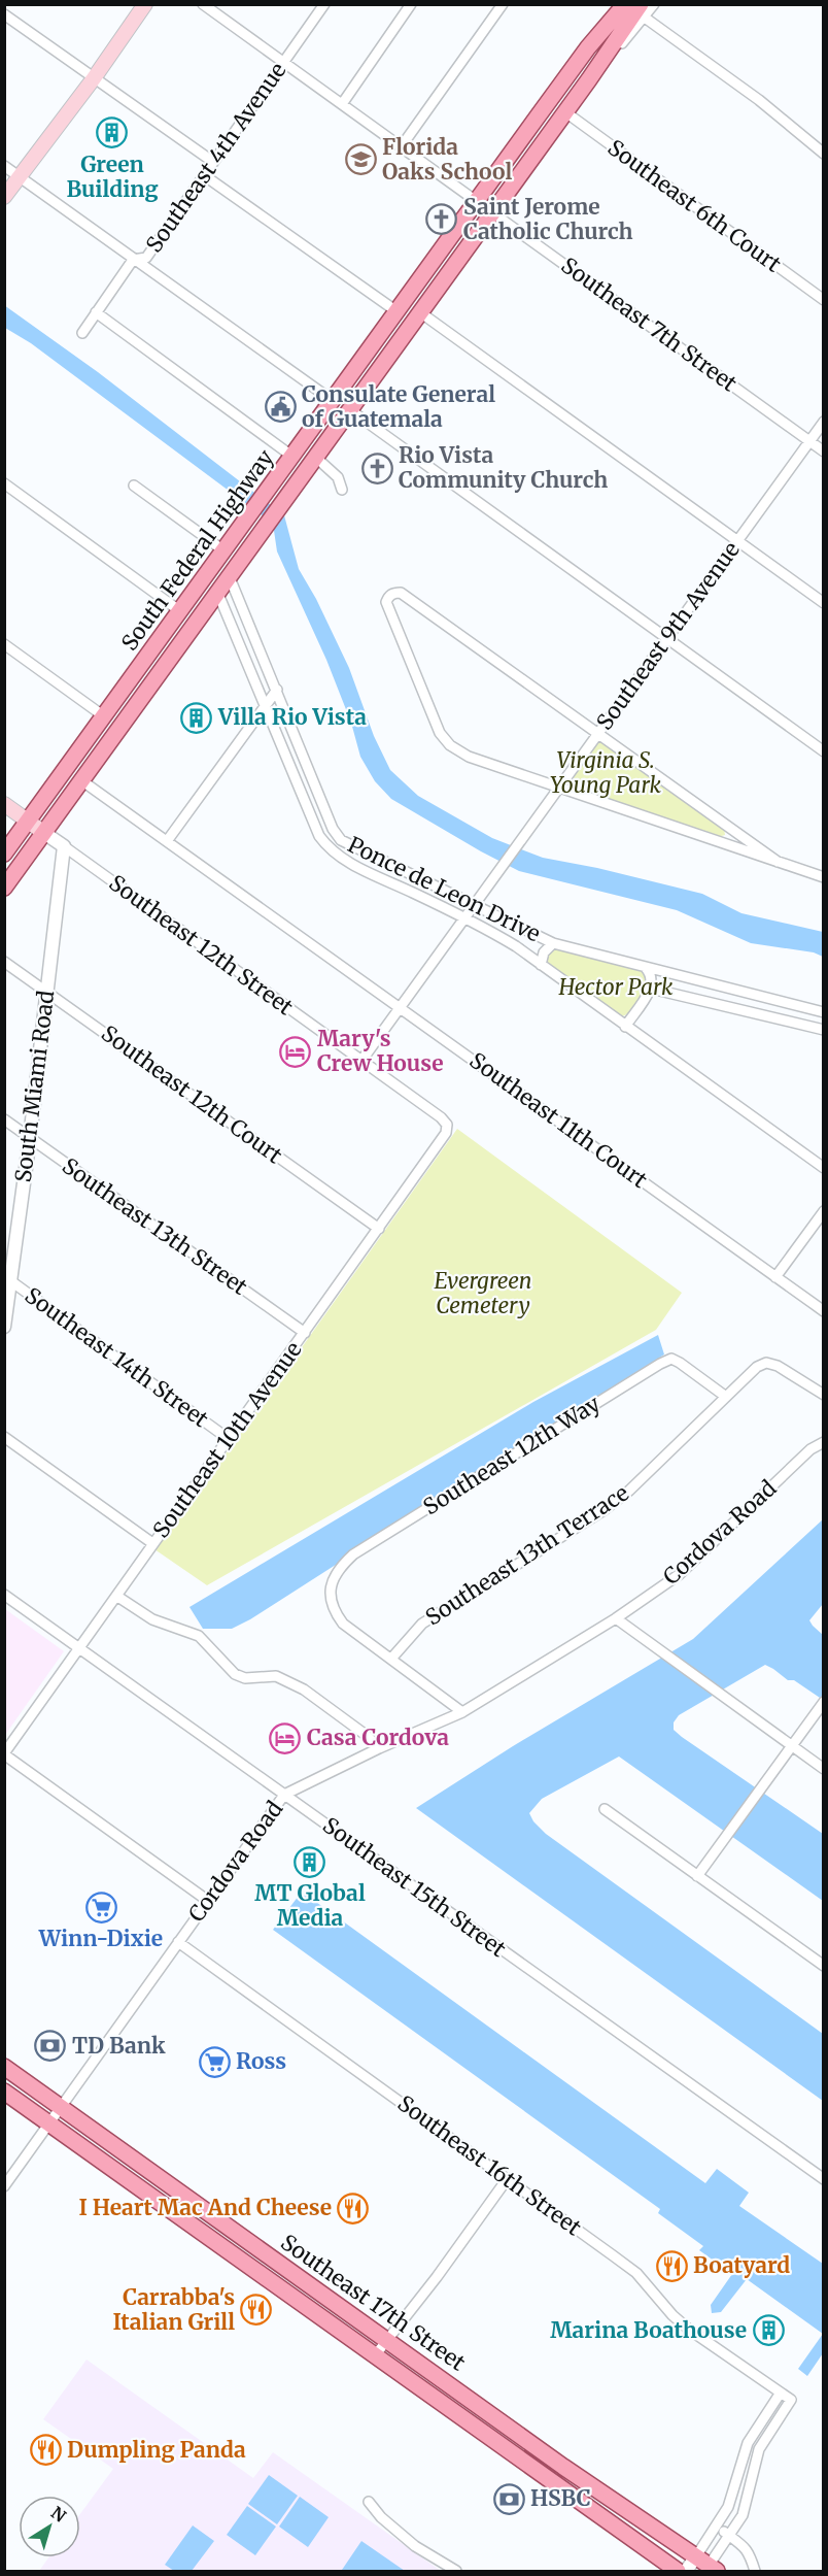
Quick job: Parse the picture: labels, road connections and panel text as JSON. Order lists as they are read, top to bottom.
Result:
{
  "streets": {
    "main road": ["South Federal Highway", "Southeast 17th Street"],
    "street": [
      "Southeast 4th Avenue",
      "Southeast 6th Court",
      "Southeast 7th Street",
      "Southeast 9th Avenue",
      "Ponce de Leon Drive",
      "Southeast 12th Street",
      "South Miami Road",
      "Southeast 12th Court",
      "Southeast 11th Court",
      "Southeast 13th Street",
      "Southeast 14th Street",
      "Southeast 10th Avenue",
      "Southeast 12th Way",
      "Cordova Road",
      "Southeast 13th Terrace",
      "Southeast 15th Street",
      "Southeast 16th Street"
    ]
  },
  "crossings": [
    ["Southeast 4th Avenue", "Southeast 7th Street"],
    ["Southeast 7th Street", "South Federal Highway"],
    ["Southeast 7th Street", "Southeast 9th Avenue"],
    ["South Federal Highway", "Ponce de Leon Drive"],
    ["South Federal Highway", "Southeast 12th Street"],
    ["South Federal Highway", "Southeast 11th Court"],
    ["Southeast 9th Avenue", "Ponce de Leon Drive"],
    ["Southeast 9th Avenue", "Southeast 12th Street"],
    ["Southeast 9th Avenue", "Southeast 11th Court"],
    ["Southeast 12th Street", "South Miami Road"],
    ["Southeast 12th Street", "Southeast 10th Avenue"],
    ["South Miami Road", "Southeast 12th Court"],
    ["South Miami Road", "Southeast 13th Street"],
    ["South Miami Road", "Southeast 14th Street"],
    ["Southeast 12th Court", "Southeast 10th Avenue"],
    ["Southeast 13th Street", "Southeast 10th Avenue"],
    ["Southeast 14th Street", "Southeast 10th Avenue"],
    ["Southeast 10th Avenue", "Southeast 15th Street"],
    ["Southeast 12th Way", "Southeast 13th Terrace"],
    ["Cordova Road", "Southeast 15th Street"],
    ["Cordova Road", "Southeast 16th Street"],
    ["Cordova Road", "Southeast 17th Street"]
  ],
  "parks": ["Virginia S. Young Park", "Hector Park", "Evergreen Cemetery"],
  "places": {
    "building": [
      "Green Building",
      "Villa Rio Vista",
      "MT Global Media",
      "Marina Boathouse"
    ],
    "school or university": ["Florida Oaks School"],
    "church": ["Saint Jerome Catholic Church", "Rio Vista Community Church"],
    "public building": ["Consulate General of Guatemala"],
    "hotel": ["Mary's Crew House", "Casa Cordova"],
    "supermarket": ["Winn-Dixie", "Ross"],
    "bank": ["TD Bank", "HSBC"],
    "restaurant": [
      "I Heart Mac And Cheese",
      "Boatyard",
      "Carrabba's Italian Grill",
      "Dumpling Panda"
    ]
  },
  "north": "top right"
}
